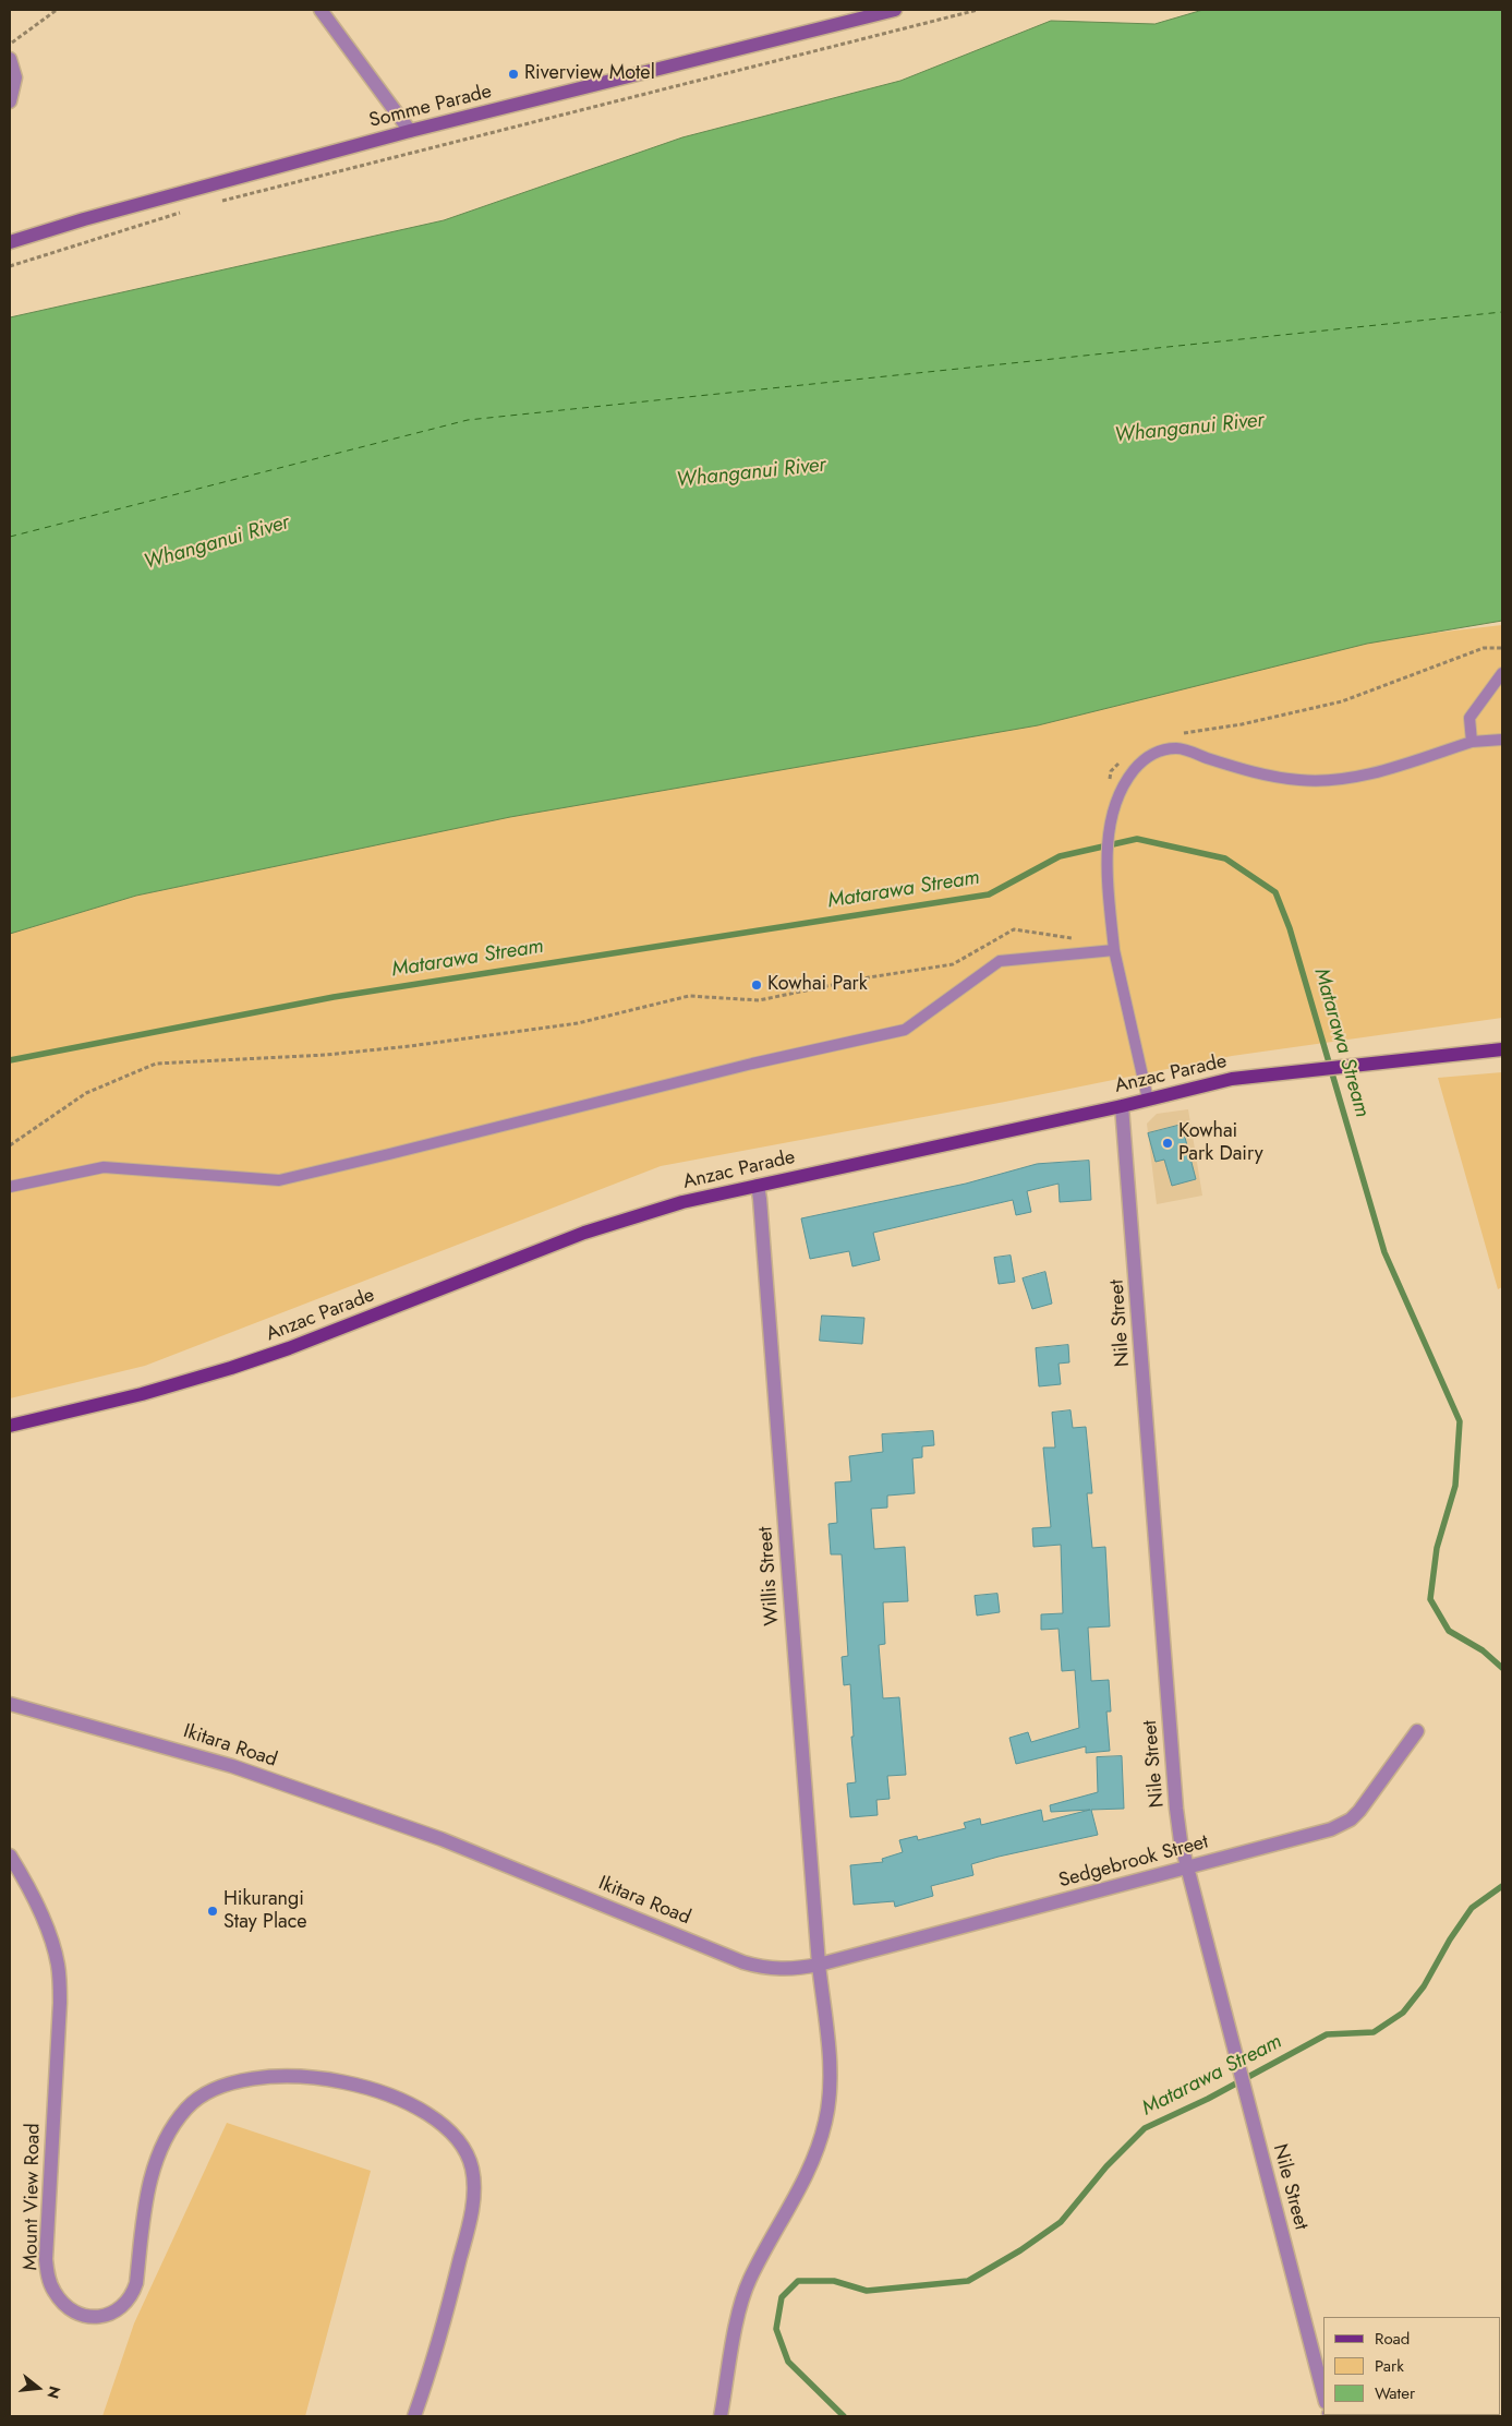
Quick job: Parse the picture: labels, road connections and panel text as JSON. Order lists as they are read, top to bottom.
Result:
{
  "streets": {
    "main road": ["Somme Parade", "Anzac Parade"],
    "street": [
      "Nile Street",
      "Willis Street",
      "Ikitara Road",
      "Sedgebrook Street",
      "Mount View Road"
    ]
  },
  "crossings": [
    ["Anzac Parade", "Nile Street"],
    ["Anzac Parade", "Willis Street"],
    ["Nile Street", "Sedgebrook Street"],
    ["Willis Street", "Ikitara Road"],
    ["Willis Street", "Sedgebrook Street"],
    ["Ikitara Road", "Sedgebrook Street"]
  ],
  "water": ["Whanganui River", "Matarawa Stream"],
  "places": [
    "Riverview Motel",
    "Kowhai Park",
    "Kowhai Park Dairy",
    "Hikurangi Stay Place"
  ],
  "legend": ["Road", "Park", "Water"],
  "north": "right"
}
